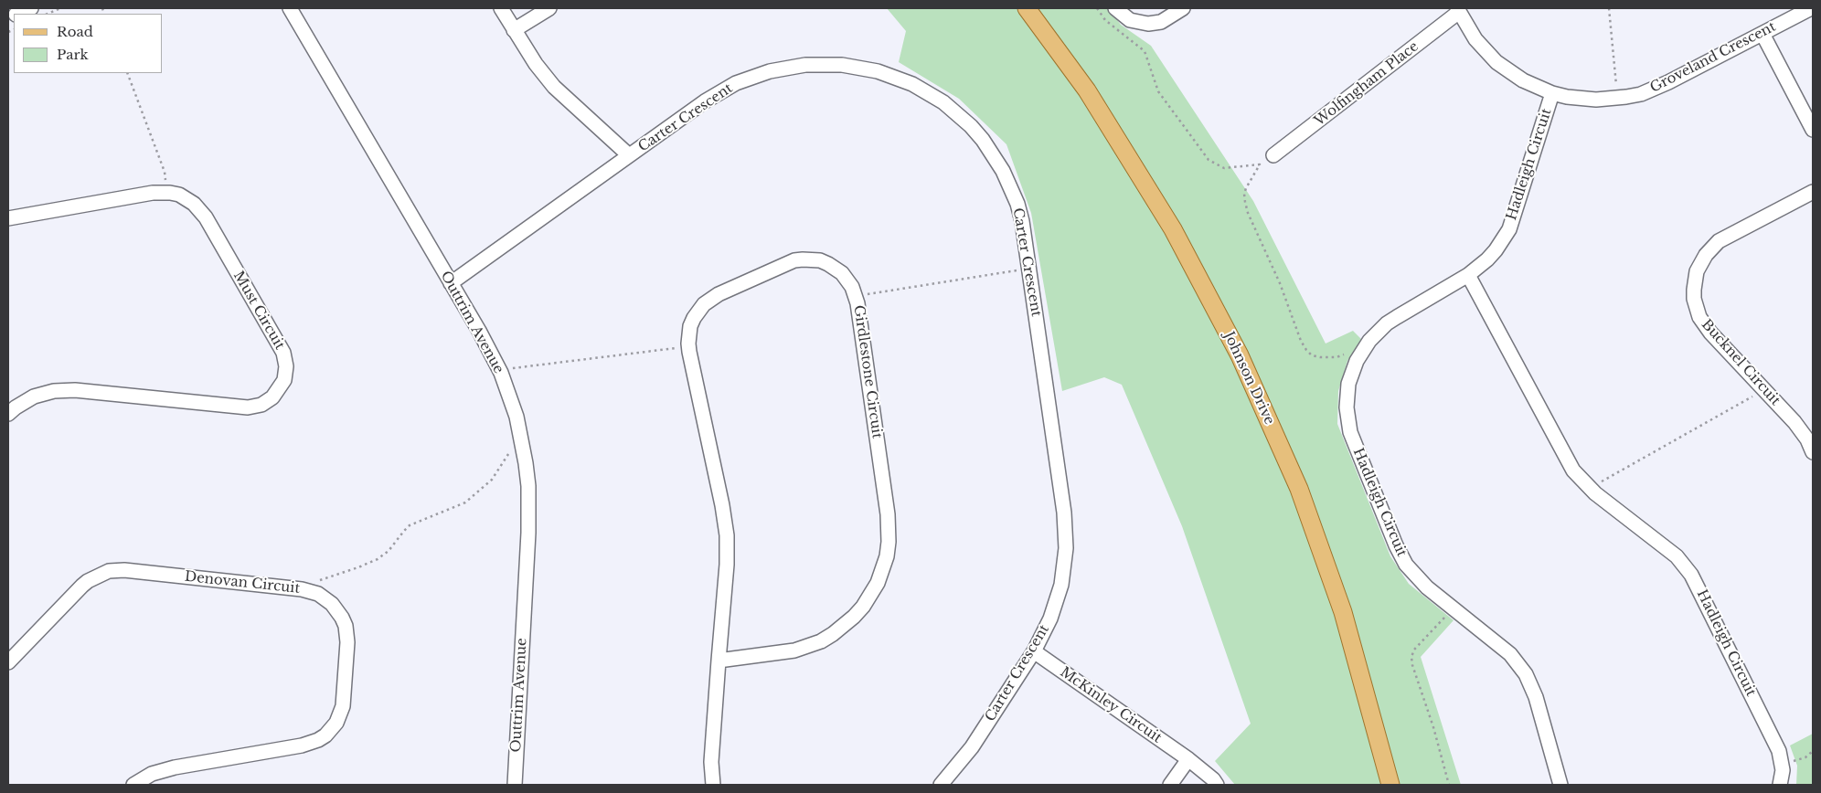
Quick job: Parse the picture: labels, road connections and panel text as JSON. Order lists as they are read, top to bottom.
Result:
{
  "streets": {
    "main road": ["Johnson Drive"],
    "street": [
      "Groveland Crescent",
      "Wolfingham Place",
      "Carter Crescent",
      "Hadleigh Circuit",
      "Must Circuit",
      "Outtrim Avenue",
      "Bucknel Circuit",
      "Girdlestone Circuit",
      "Denovan Circuit",
      "McKinley Circuit"
    ]
  },
  "crossings": [
    ["Groveland Crescent", "Wolfingham Place"],
    ["Groveland Crescent", "Hadleigh Circuit"],
    ["Carter Crescent", "Outtrim Avenue"],
    ["Carter Crescent", "McKinley Circuit"]
  ],
  "legend": ["Road", "Park"]
}
